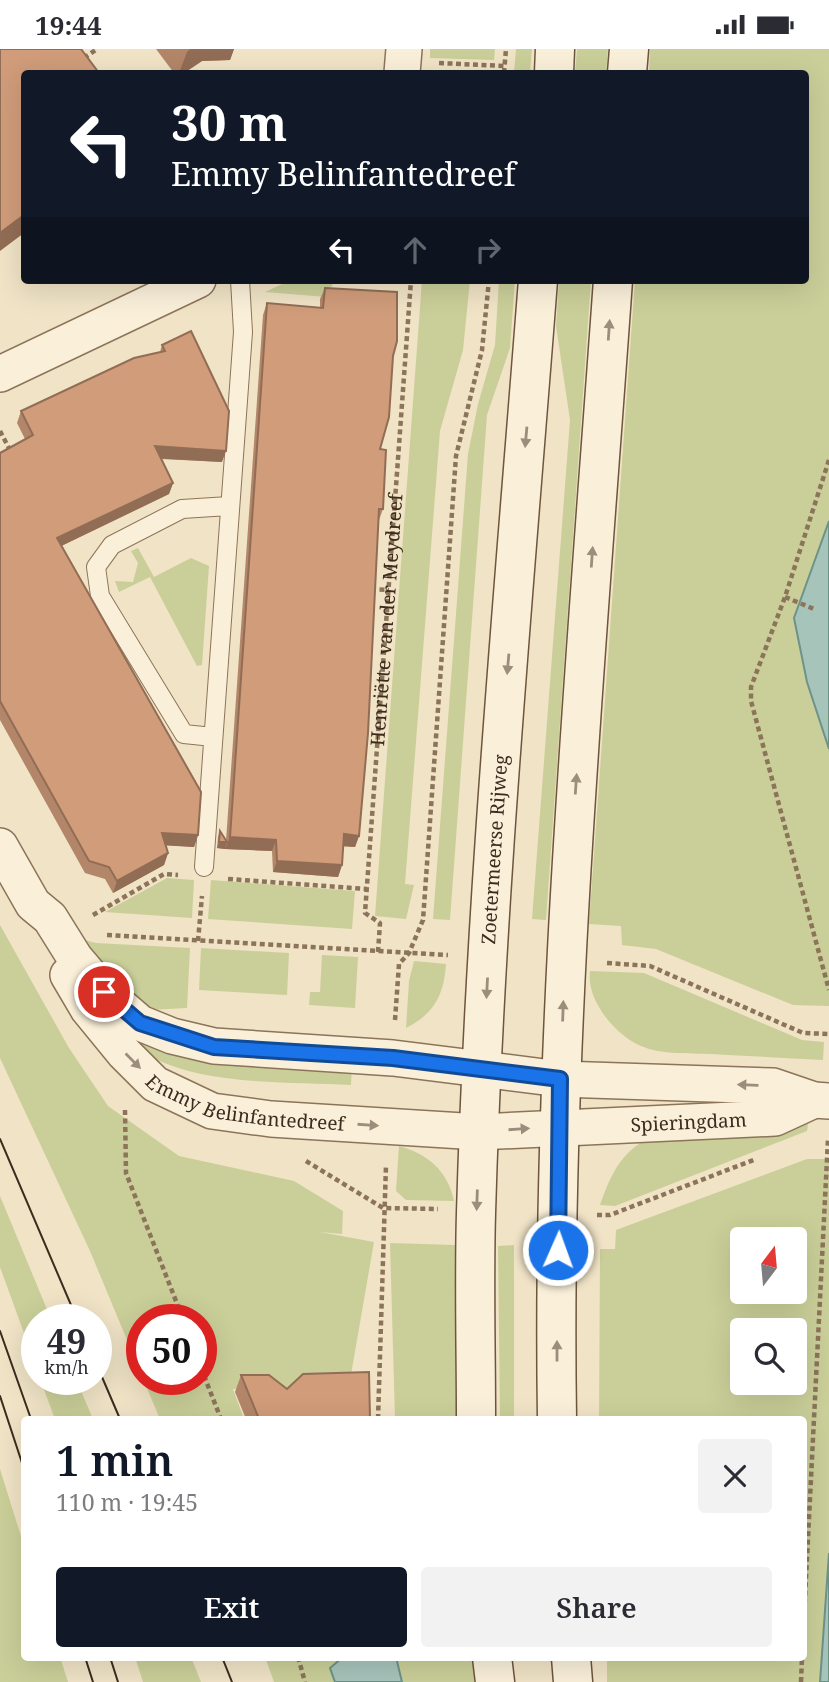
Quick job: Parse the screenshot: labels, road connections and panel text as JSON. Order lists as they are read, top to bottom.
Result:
{
  "streets": {
    "main road": ["Zoetermeerse Rijweg"],
    "street": ["Emmy Belinfantedreef", "Spieringdam"],
    "path": ["Henriëtte van der Meydreef"]
  },
  "crossings": [
    ["Zoetermeerse Rijweg", "Emmy Belinfantedreef"],
    ["Emmy Belinfantedreef", "Spieringdam"]
  ],
  "north": "top",
  "page": {
    "status": "19:44",
    "turn": ["30 m", "Emmy Belinfantedreef"],
    "speed": "49 km/h",
    "limit": "50",
    "heading": ["1 min", "110 m · 19:45"],
    "buttons": ["Exit", "Share"]
  }
}
